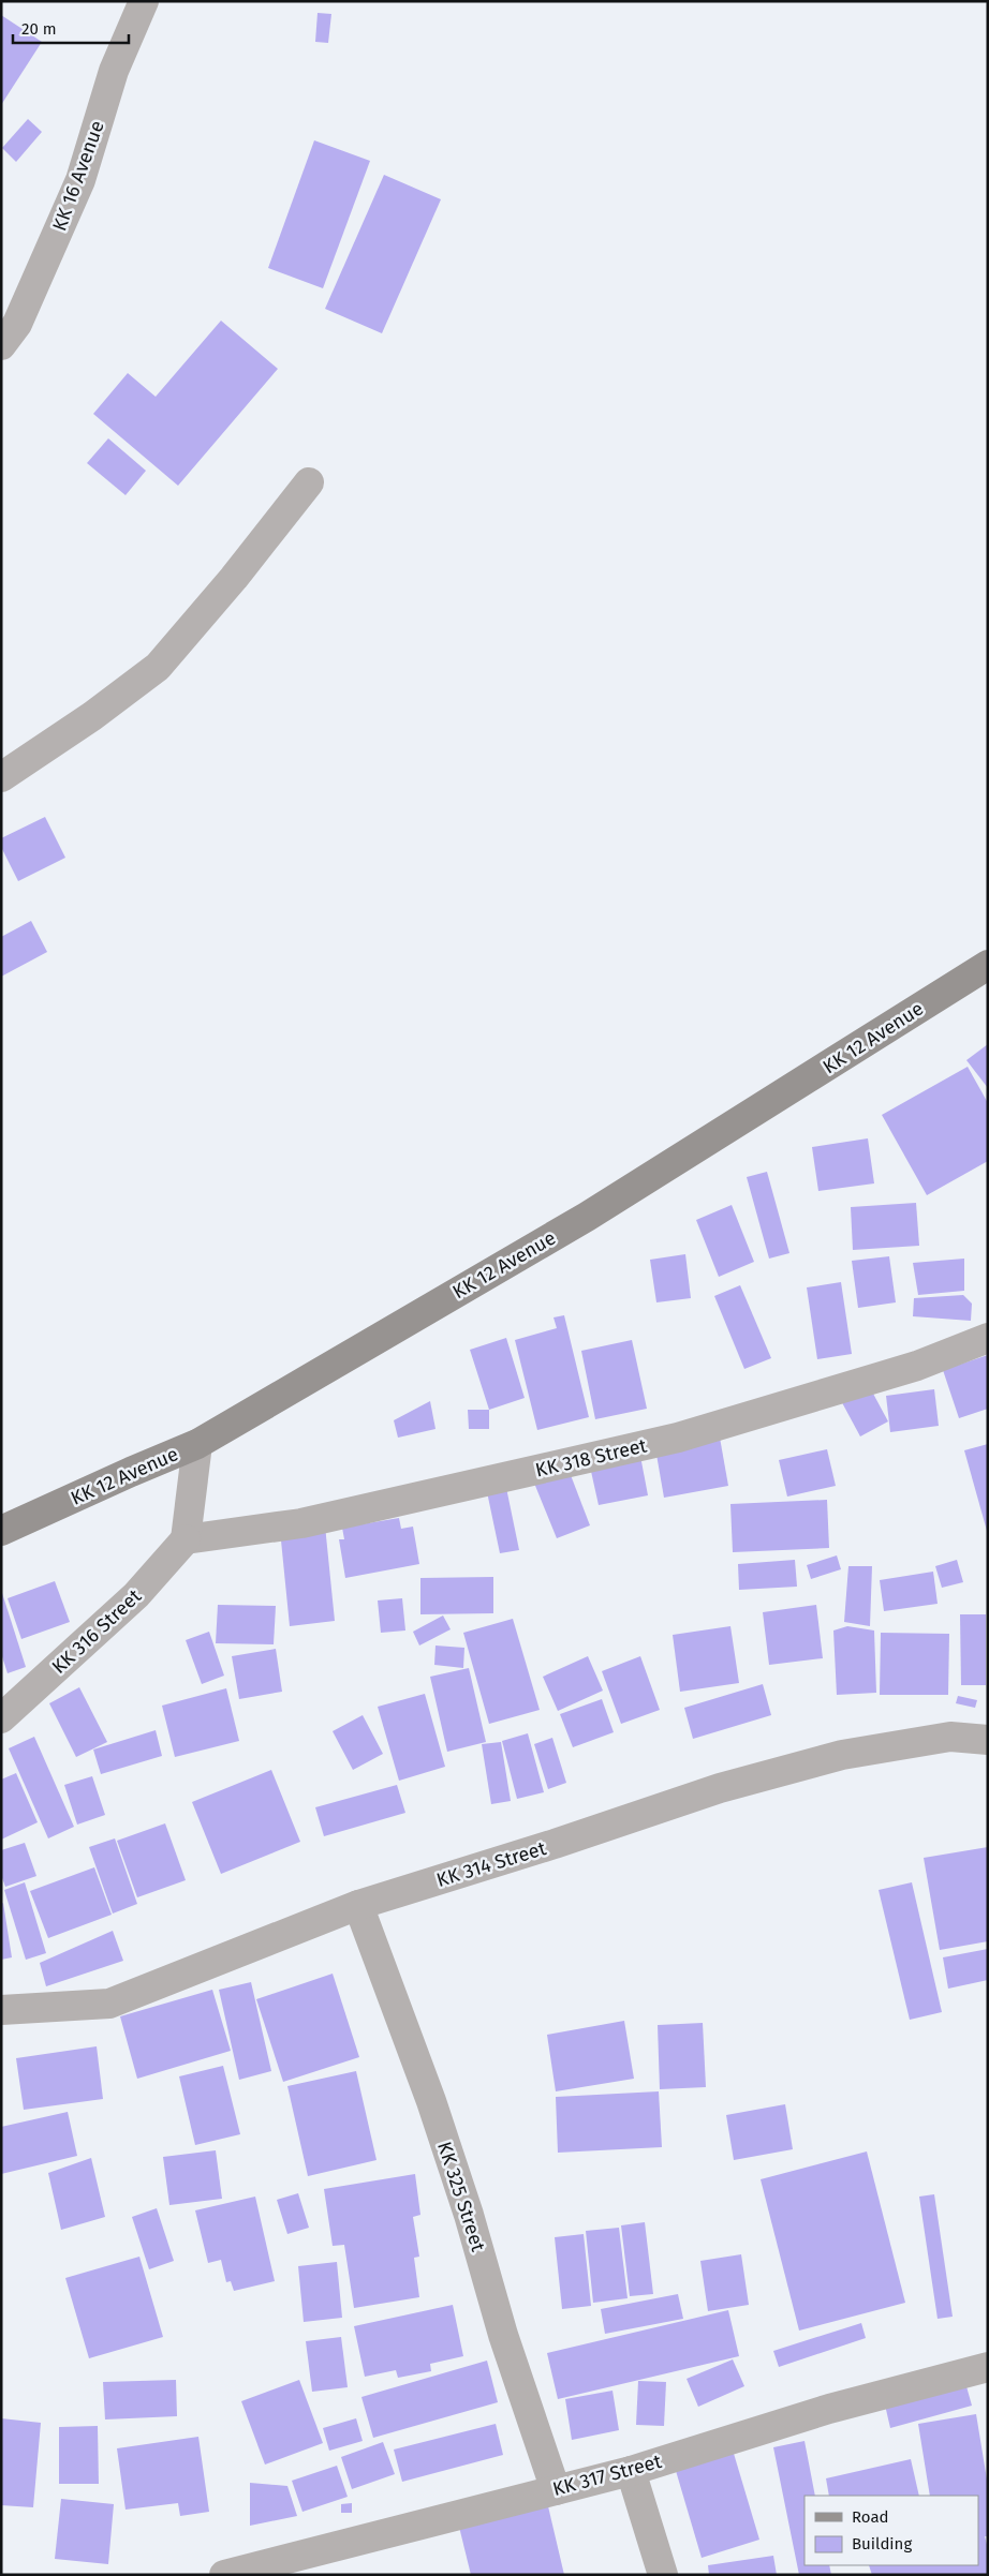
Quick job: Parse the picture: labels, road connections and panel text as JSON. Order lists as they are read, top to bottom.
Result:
{
  "streets": {
    "main road": ["KK 12 Avenue"],
    "street": [
      "KK 16 Avenue",
      "KK 318 Street",
      "KK 316 Street",
      "KK 314 Street",
      "KK 325 Street",
      "KK 317 Street"
    ]
  },
  "crossings": [
    ["KK 318 Street", "KK 316 Street"],
    ["KK 314 Street", "KK 325 Street"],
    ["KK 325 Street", "KK 317 Street"]
  ],
  "legend": ["Road", "Building"],
  "scale_bar": "20 m"
}
